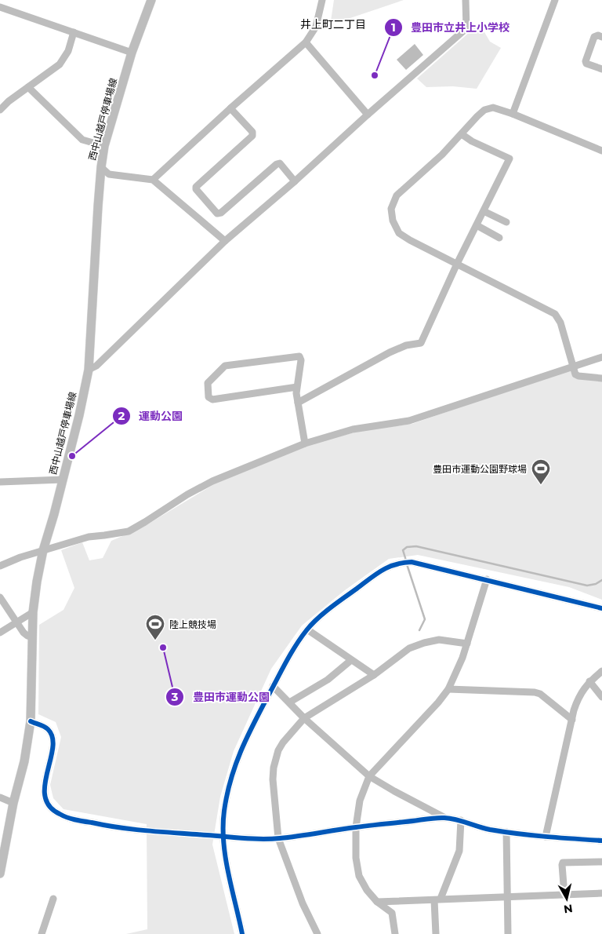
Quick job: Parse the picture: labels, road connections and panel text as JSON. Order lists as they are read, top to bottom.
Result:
{
  "streets": {
    "main road": ["西中山越戸停車場線"]
  },
  "districts": ["井上町二丁目"],
  "places": {
    "other": ["豊田市立井上小学校", "運動公園", "豊田市運動公園"],
    "sports": ["豊田市運動公園野球場", "陸上競技場"]
  },
  "north": "bottom"
}
